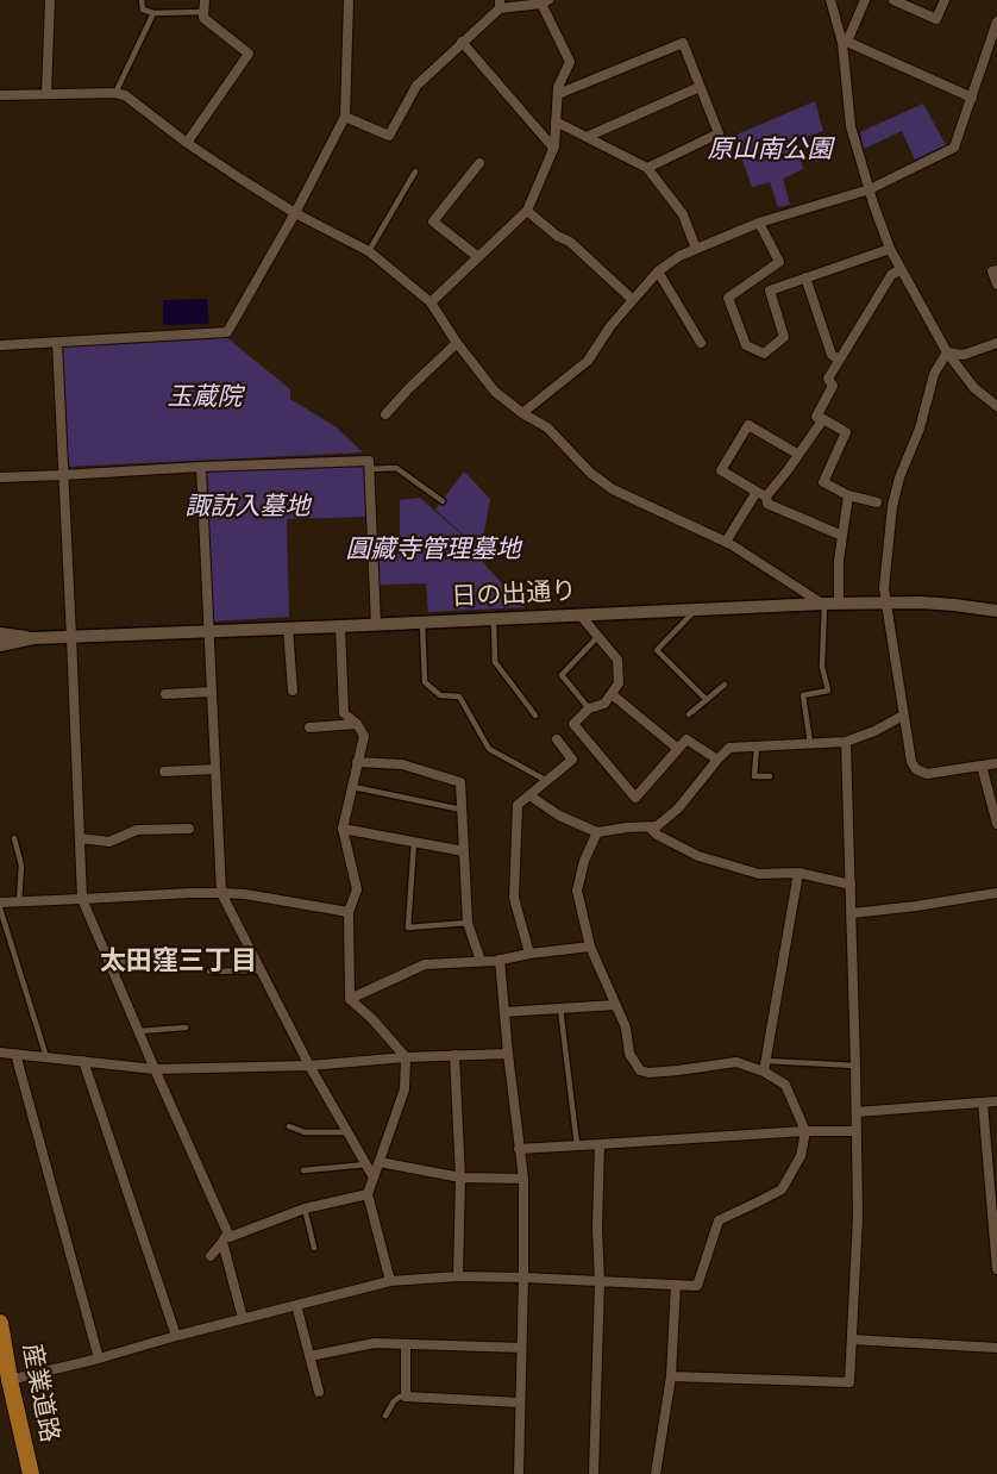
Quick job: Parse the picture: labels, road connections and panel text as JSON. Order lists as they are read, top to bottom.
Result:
{
  "streets": {
    "main road": ["産業道路"],
    "street": ["日の出通り"]
  },
  "districts": ["太田窪三丁目"],
  "parks": [
    "原山南公園",
    "玉蔵院",
    "諏訪入墓地",
    "圓藏寺管理墓地"
  ]
}
